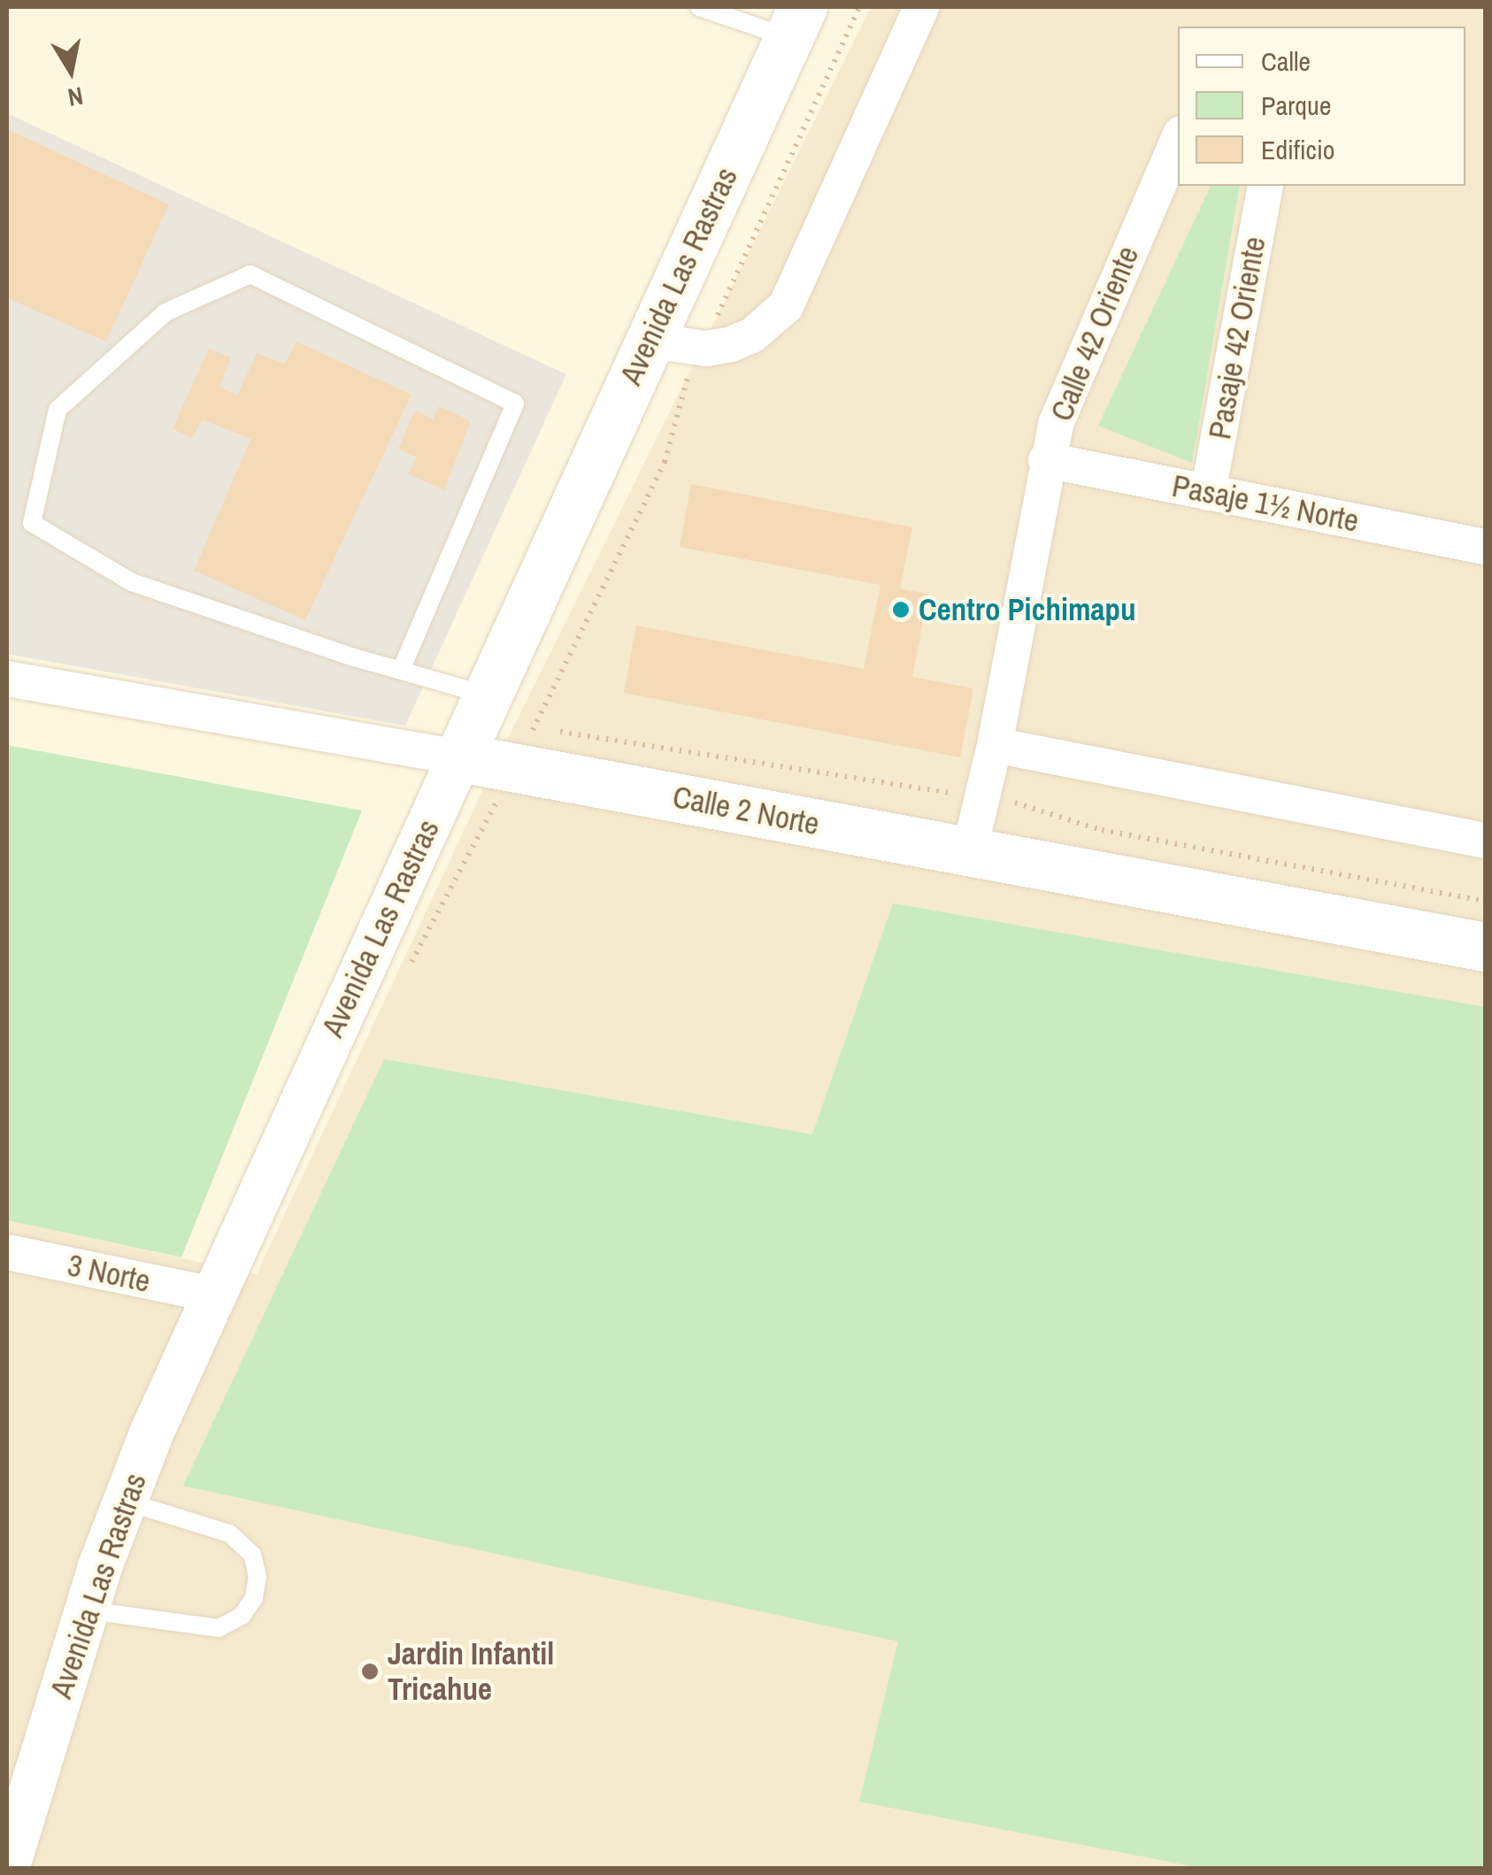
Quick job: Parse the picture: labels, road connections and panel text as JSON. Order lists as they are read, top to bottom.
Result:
{
  "streets": {
    "main road": ["Avenida Las Rastras", "Calle 2 Norte"],
    "street": [
      "Calle 42 Oriente",
      "Pasaje 42 Oriente",
      "Pasaje 1½ Norte",
      "3 Norte"
    ]
  },
  "crossings": [
    ["Avenida Las Rastras", "Calle 2 Norte"],
    ["Avenida Las Rastras", "3 Norte"],
    ["Calle 42 Oriente", "Pasaje 1½ Norte"],
    ["Calle 42 Oriente", "Calle 2 Norte"],
    ["Pasaje 42 Oriente", "Pasaje 1½ Norte"]
  ],
  "places": ["Centro Pichimapu", "Jardin Infantil Tricahue"],
  "legend": ["Calle", "Parque", "Edificio"],
  "north": "bottom"
}
